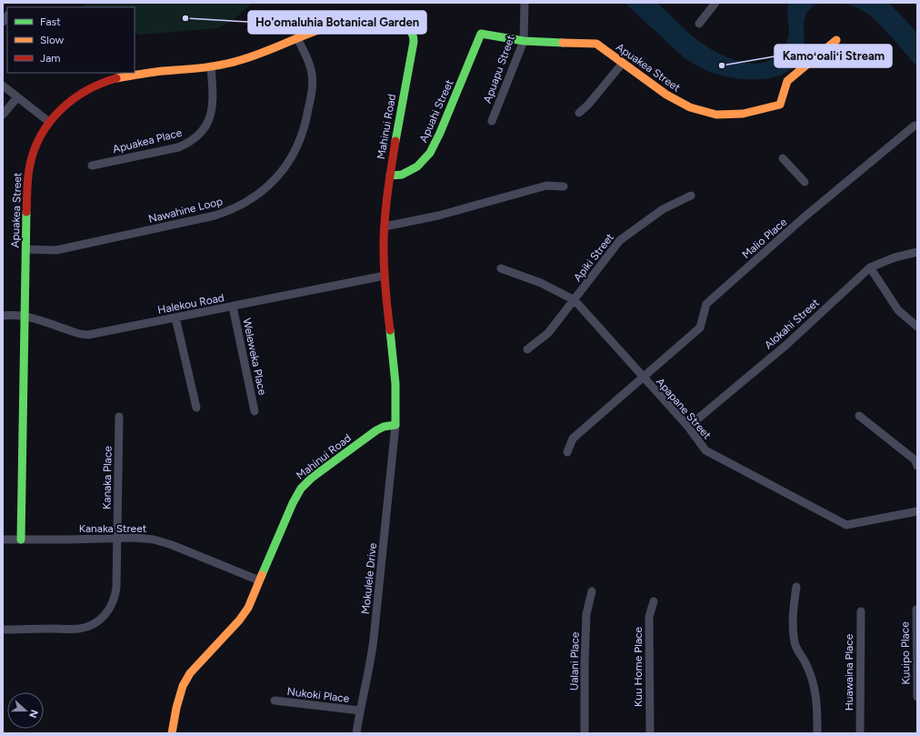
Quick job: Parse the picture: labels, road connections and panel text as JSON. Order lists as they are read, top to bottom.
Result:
{
  "streets": {
    "street": [
      "Apuakea Street",
      "Apuapu Street",
      "Apuahi Street",
      "Mahinui Road",
      "Apuakea Place",
      "Nawahine Loop",
      "Malio Place",
      "Apiki Street",
      "Halekou Road",
      "Alokahi Street",
      "Weleweka Place",
      "Apapane Street",
      "Kanaka Place",
      "Kanaka Street",
      "Mokulele Drive",
      "Kuuipo Place",
      "Ualani Place",
      "Kuu Home Place",
      "Huawaina Place",
      "Nukoki Place"
    ]
  },
  "crossings": [
    ["Apuakea Street", "Apuapu Street"],
    ["Apuakea Street", "Apuahi Street"],
    ["Apuakea Street", "Mahinui Road"],
    ["Apuakea Street", "Apuakea Place"],
    ["Apuakea Street", "Nawahine Loop"],
    ["Apuakea Street", "Halekou Road"],
    ["Apuakea Street", "Kanaka Street"],
    ["Apuahi Street", "Mahinui Road"],
    ["Mahinui Road", "Halekou Road"],
    ["Mahinui Road", "Kanaka Street"],
    ["Mahinui Road", "Mokulele Drive"],
    ["Malio Place", "Apapane Street"],
    ["Apiki Street", "Apapane Street"],
    ["Halekou Road", "Weleweka Place"],
    ["Alokahi Street", "Apapane Street"],
    ["Kanaka Place", "Kanaka Street"],
    ["Mokulele Drive", "Nukoki Place"]
  ],
  "places": ["Ho'omaluhia Botanical Garden", "Kamoʻoaliʻi Stream"],
  "legend": ["Fast", "Slow", "Jam"],
  "north": "right"
}
